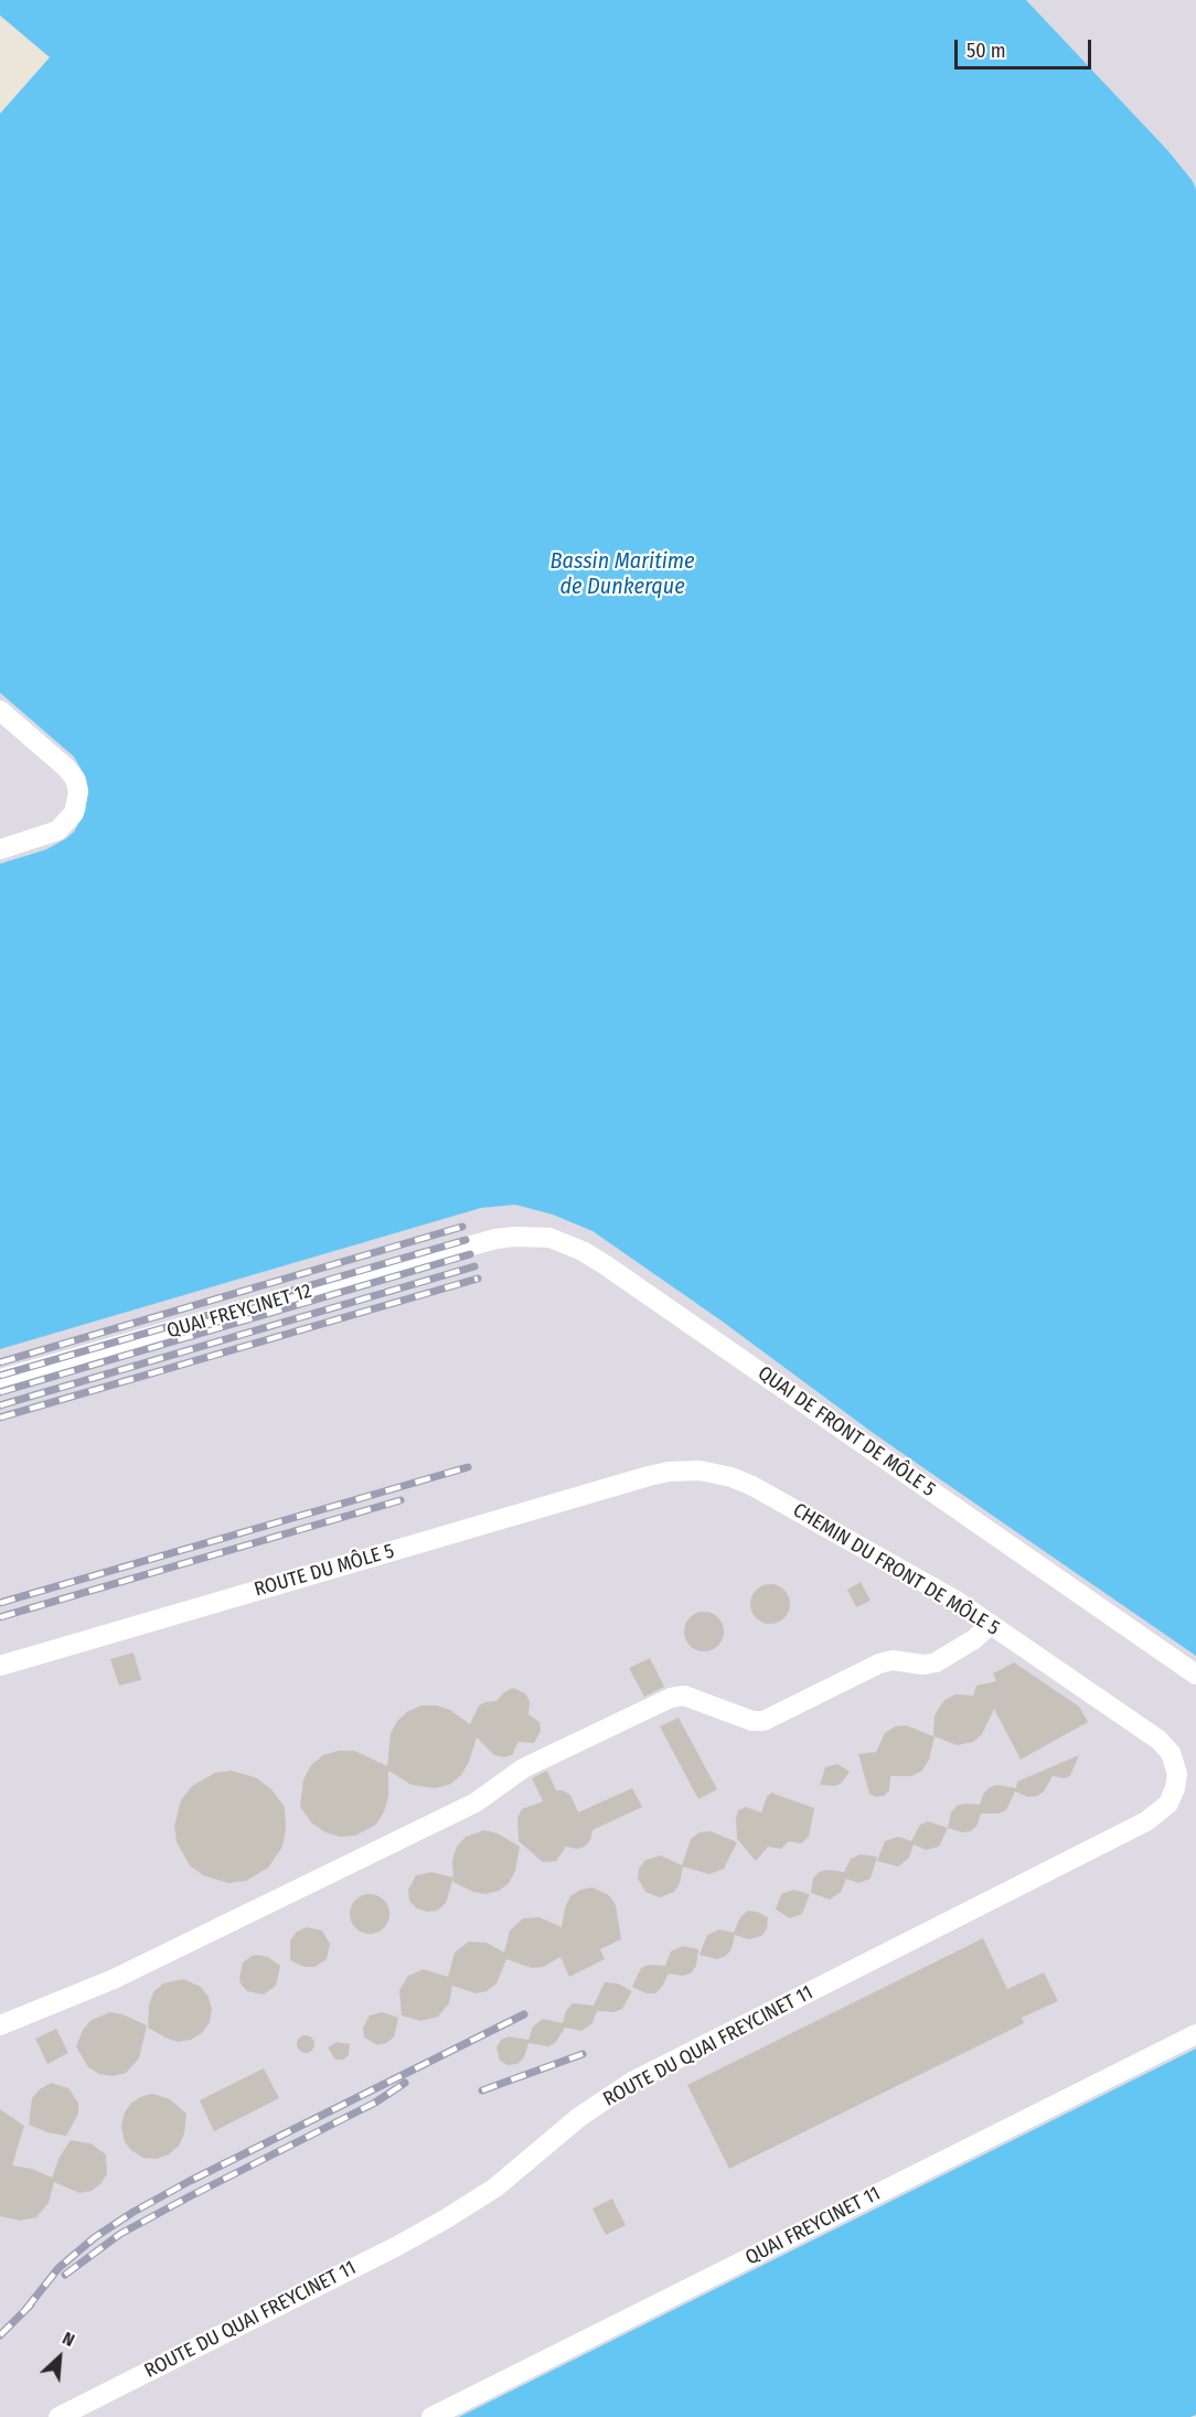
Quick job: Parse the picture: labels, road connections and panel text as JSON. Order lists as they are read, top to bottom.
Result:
{
  "streets": {
    "street": [
      "QUAI FREYCINET 12",
      "QUAI DE FRONT DE MÔLE 5",
      "CHEMIN DU FRONT DE MÔLE 5",
      "ROUTE DU MÔLE 5",
      "ROUTE DU QUAI FREYCINET 11",
      "QUAI FREYCINET 11"
    ]
  },
  "crossings": [
    ["QUAI FREYCINET 12", "QUAI DE FRONT DE MÔLE 5"],
    ["CHEMIN DU FRONT DE MÔLE 5", "ROUTE DU MÔLE 5"],
    ["CHEMIN DU FRONT DE MÔLE 5", "ROUTE DU QUAI FREYCINET 11"]
  ],
  "water": ["Bassin Maritime de Dunkerque"],
  "scale_bar": "50 m",
  "north": "top right"
}
